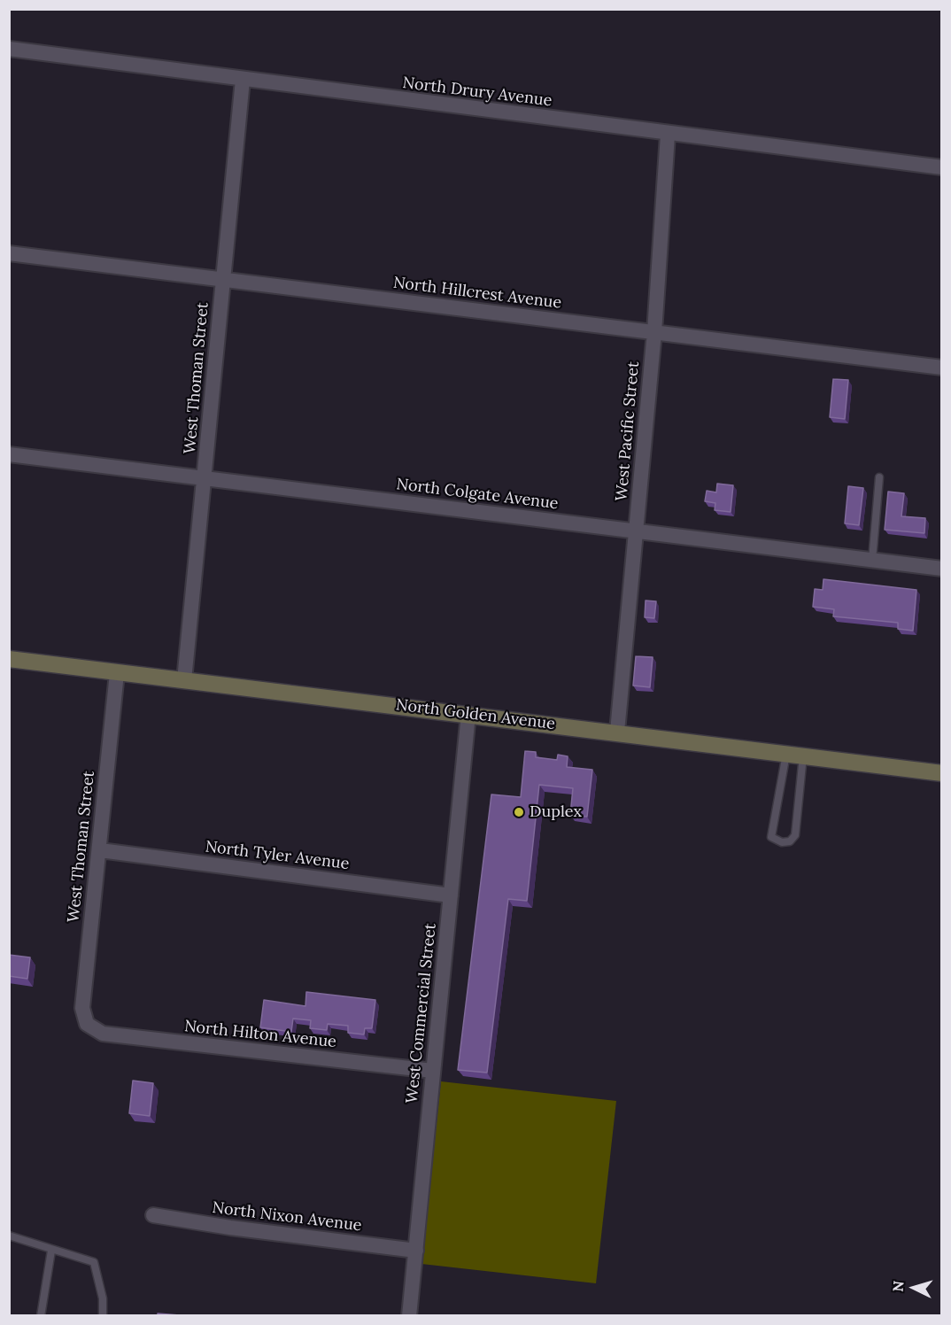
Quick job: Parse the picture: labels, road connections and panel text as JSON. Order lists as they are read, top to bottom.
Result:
{
  "streets": {
    "street": [
      "North Drury Avenue",
      "North Hillcrest Avenue",
      "West Thoman Street",
      "West Pacific Street",
      "North Colgate Avenue",
      "North Golden Avenue",
      "North Tyler Avenue",
      "West Commercial Street",
      "North Hilton Avenue",
      "North Nixon Avenue"
    ]
  },
  "crossings": [
    ["North Drury Avenue", "West Thoman Street"],
    ["North Drury Avenue", "West Pacific Street"],
    ["North Hillcrest Avenue", "West Thoman Street"],
    ["North Hillcrest Avenue", "West Pacific Street"],
    ["West Thoman Street", "North Colgate Avenue"],
    ["West Thoman Street", "North Golden Avenue"],
    ["West Thoman Street", "North Tyler Avenue"],
    ["West Thoman Street", "North Hilton Avenue"],
    ["West Pacific Street", "North Colgate Avenue"],
    ["West Pacific Street", "North Golden Avenue"],
    ["North Golden Avenue", "West Commercial Street"],
    ["North Tyler Avenue", "West Commercial Street"],
    ["West Commercial Street", "North Hilton Avenue"],
    ["West Commercial Street", "North Nixon Avenue"]
  ],
  "places": ["Duplex"],
  "north": "left"
}
